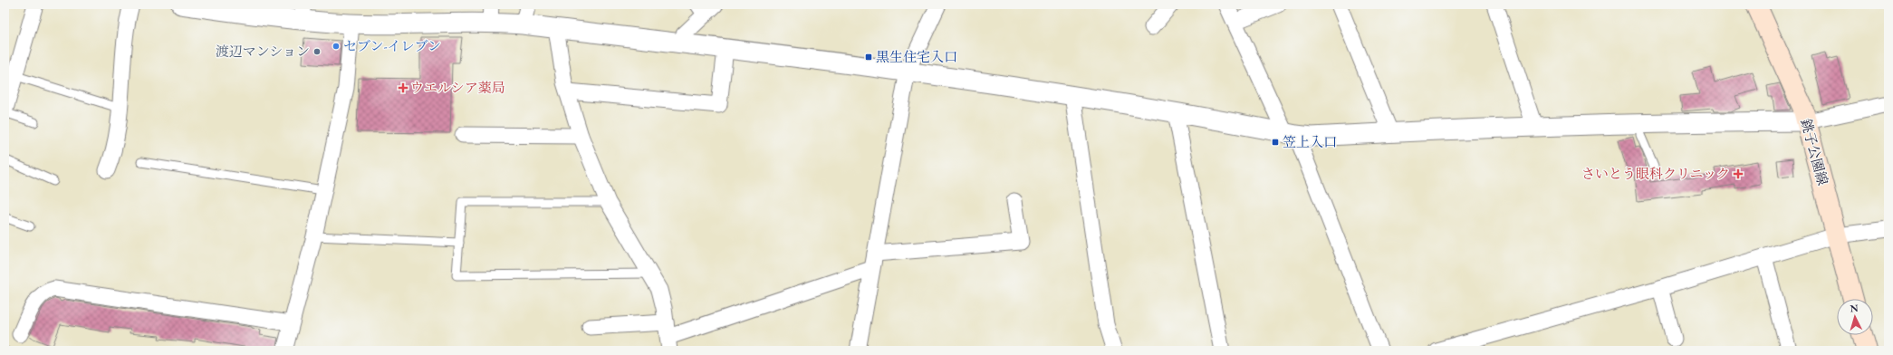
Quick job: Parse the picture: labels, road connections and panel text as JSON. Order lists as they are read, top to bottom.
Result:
{
  "streets": {
    "main road": ["銚子公園線"]
  },
  "places": {
    "other": ["セブン-イレブン", "渡辺マンション"],
    "transit": ["黒生住宅入口", "笠上入口"],
    "health": ["ウエルシア薬局", "さいとう眼科クリニック"]
  },
  "north": "top"
}
